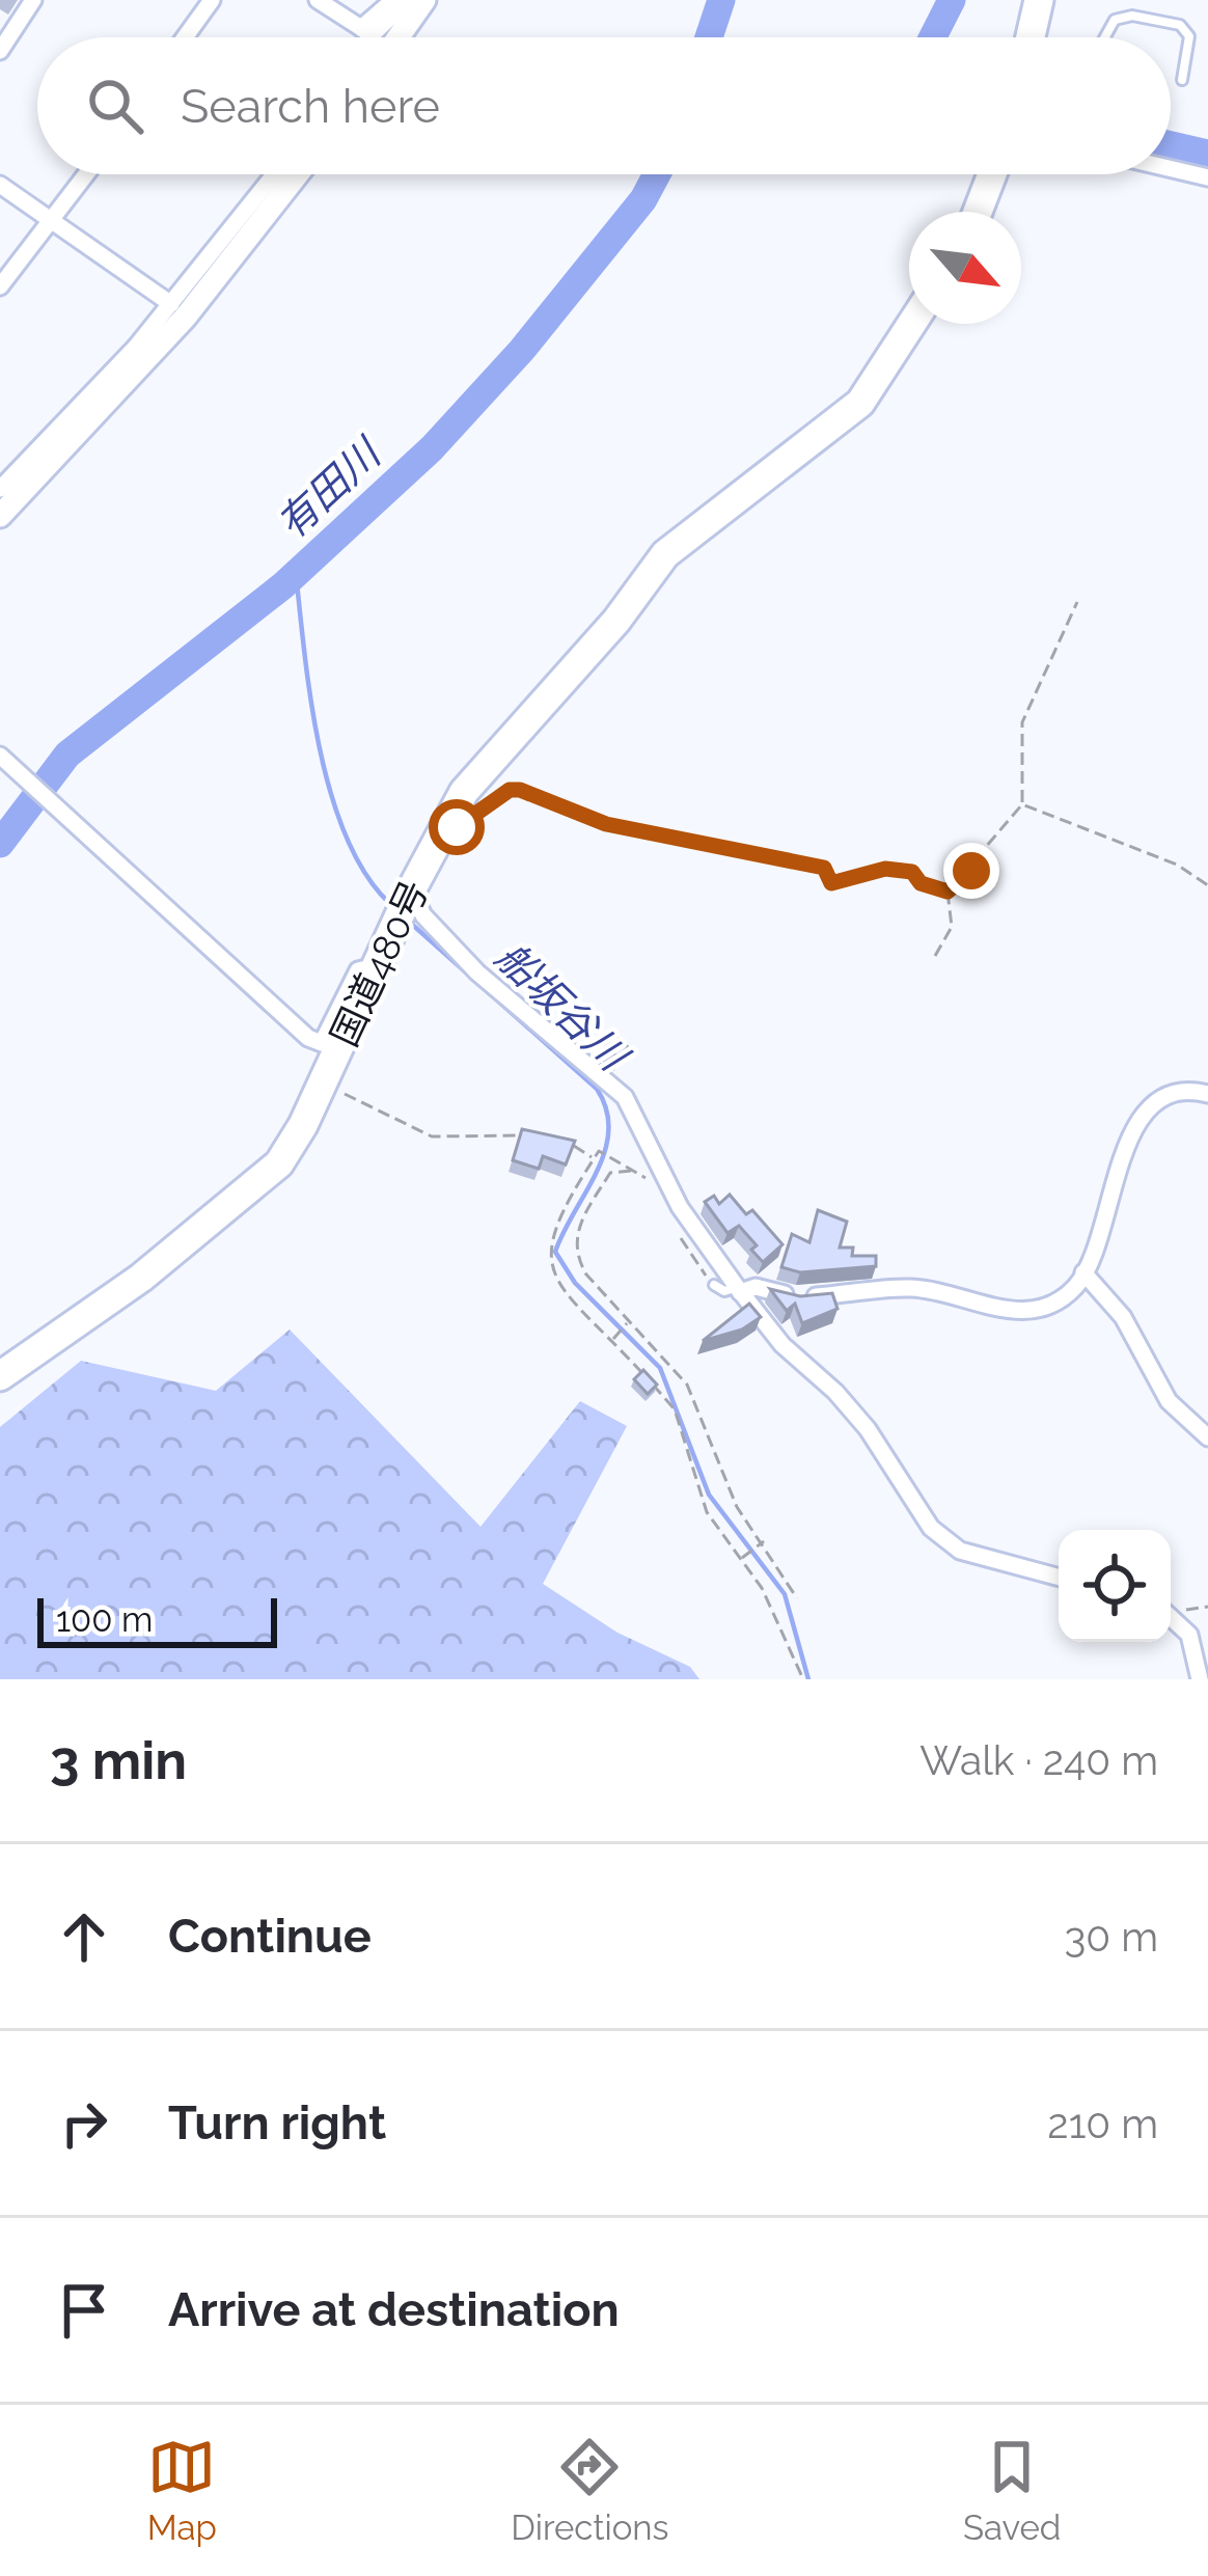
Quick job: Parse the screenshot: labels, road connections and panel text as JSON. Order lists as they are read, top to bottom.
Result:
{
  "streets": {
    "highway": ["国道480号"]
  },
  "water": ["有田川", "船坂谷川"],
  "scale_bar": "100 m",
  "north": "bottom right",
  "page": {
    "search": "Search here",
    "scale": "100 m",
    "heading": ["3 min", "Walk · 240 m"],
    "list": [
      ["Continue", "30 m"],
      ["Turn right", "210 m"],
      "Arrive at destination"
    ],
    "nav": ["Map", "Directions", "Saved"]
  }
}
